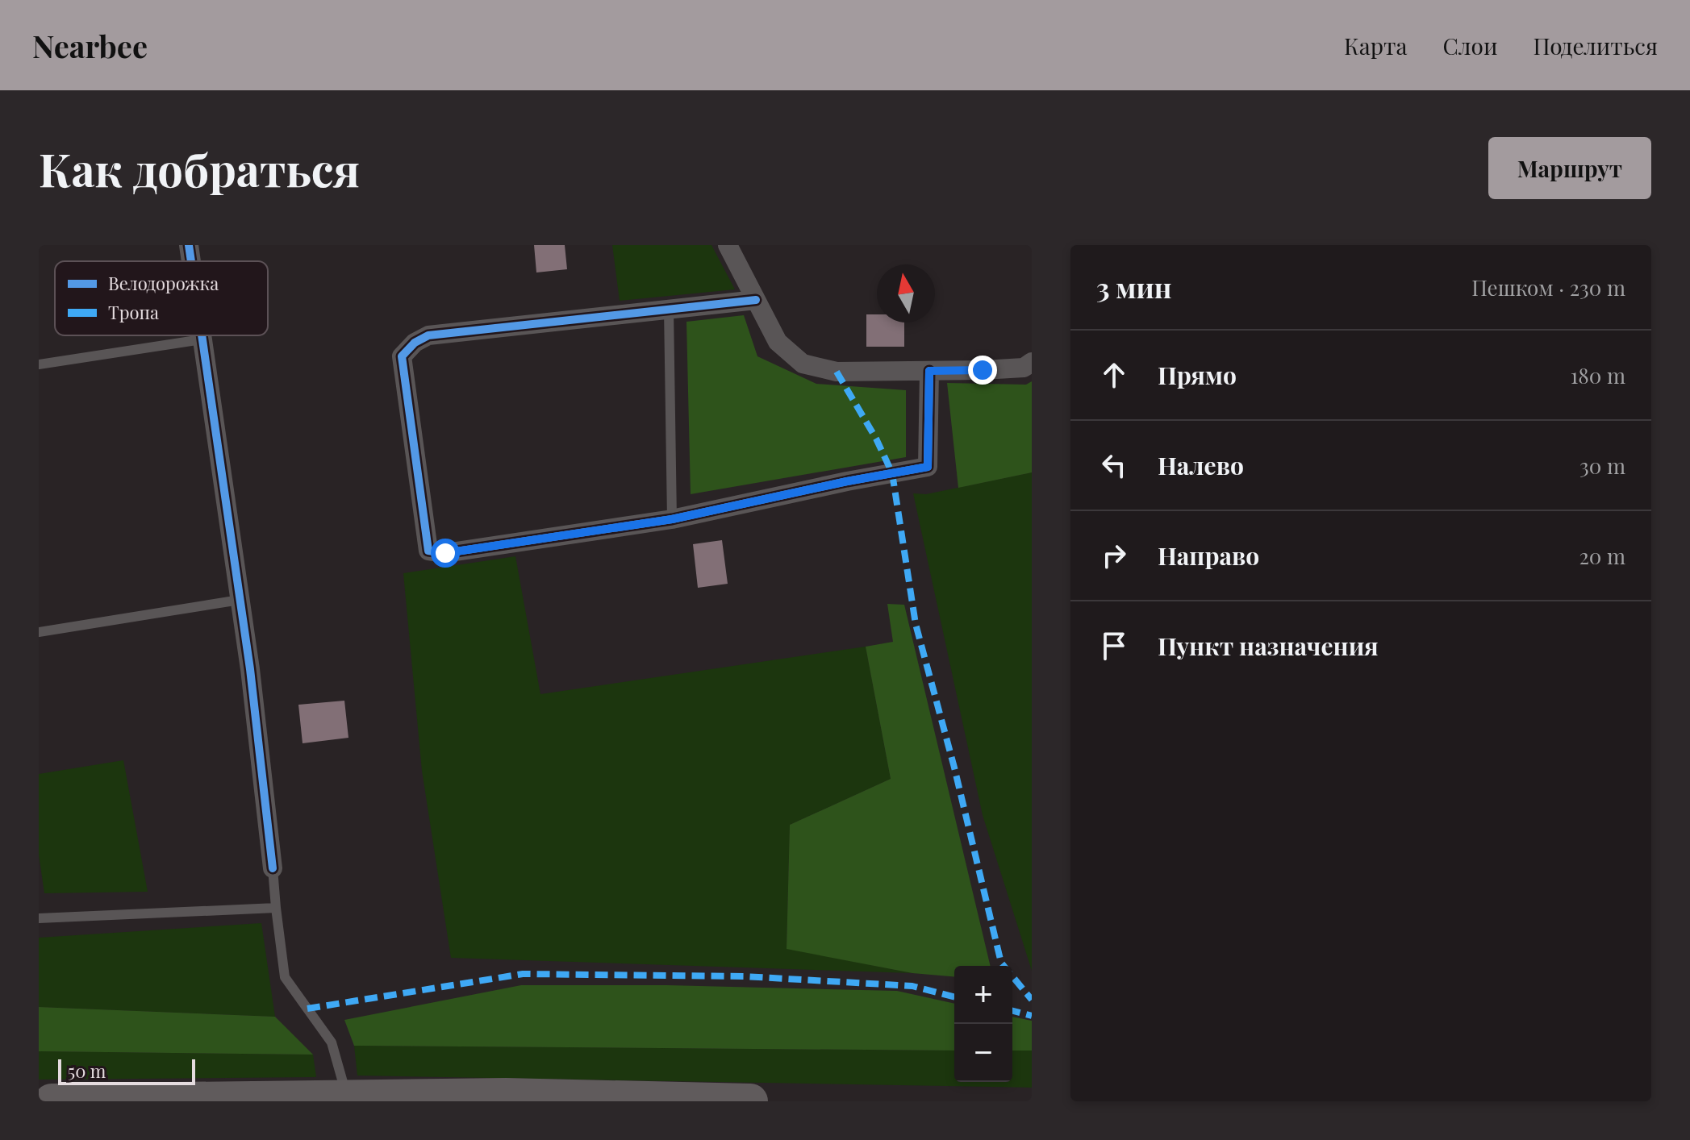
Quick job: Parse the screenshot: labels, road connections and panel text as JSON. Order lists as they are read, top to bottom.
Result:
{
  "legend": ["Велодорожка", "Тропа"],
  "scale_bar": "50 m",
  "north": "top",
  "page": {
    "header": "Nearbee",
    "nav": ["Карта", "Слои", "Поделиться"],
    "buttons": "Маршрут",
    "title": "Как добраться",
    "heading": ["3 мин", "Пешком · 230 m"],
    "list": [
      ["Прямо", "180 m"],
      ["Налево", "30 m"],
      ["Направо", "20 m"],
      "Пункт назначения"
    ],
    "map_buttons": ["+", "−"],
    "scale": "50 m"
  }
}
